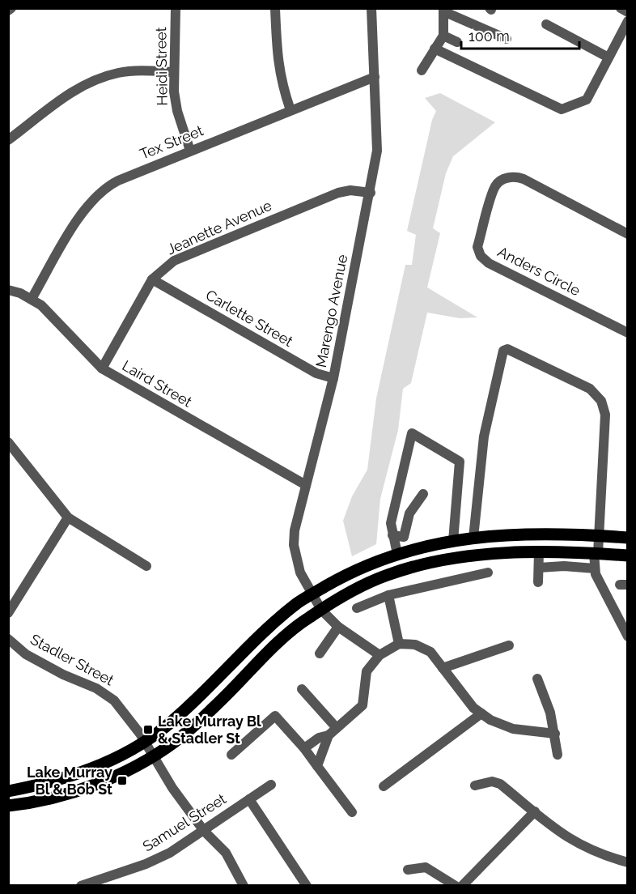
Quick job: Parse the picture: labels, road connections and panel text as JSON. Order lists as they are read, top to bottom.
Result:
{
  "streets": {
    "street": [
      "Heidi Street",
      "Tex Street",
      "Jeanette Avenue",
      "Anders Circle",
      "Marengo Avenue",
      "Carlette Street",
      "Laird Street",
      "Stadler Street",
      "Samuel Street"
    ]
  },
  "crossings": [
    ["Heidi Street", "Tex Street"],
    ["Tex Street", "Marengo Avenue"],
    ["Tex Street", "Laird Street"],
    ["Jeanette Avenue", "Marengo Avenue"],
    ["Jeanette Avenue", "Carlette Street"],
    ["Jeanette Avenue", "Laird Street"],
    ["Marengo Avenue", "Carlette Street"],
    ["Marengo Avenue", "Laird Street"],
    ["Stadler Street", "Samuel Street"]
  ],
  "places": {
    "transit": ["Lake Murray Bl & Stadler St", "Lake Murray Bl & Bob St"]
  },
  "scale_bar": "100 m"
}
